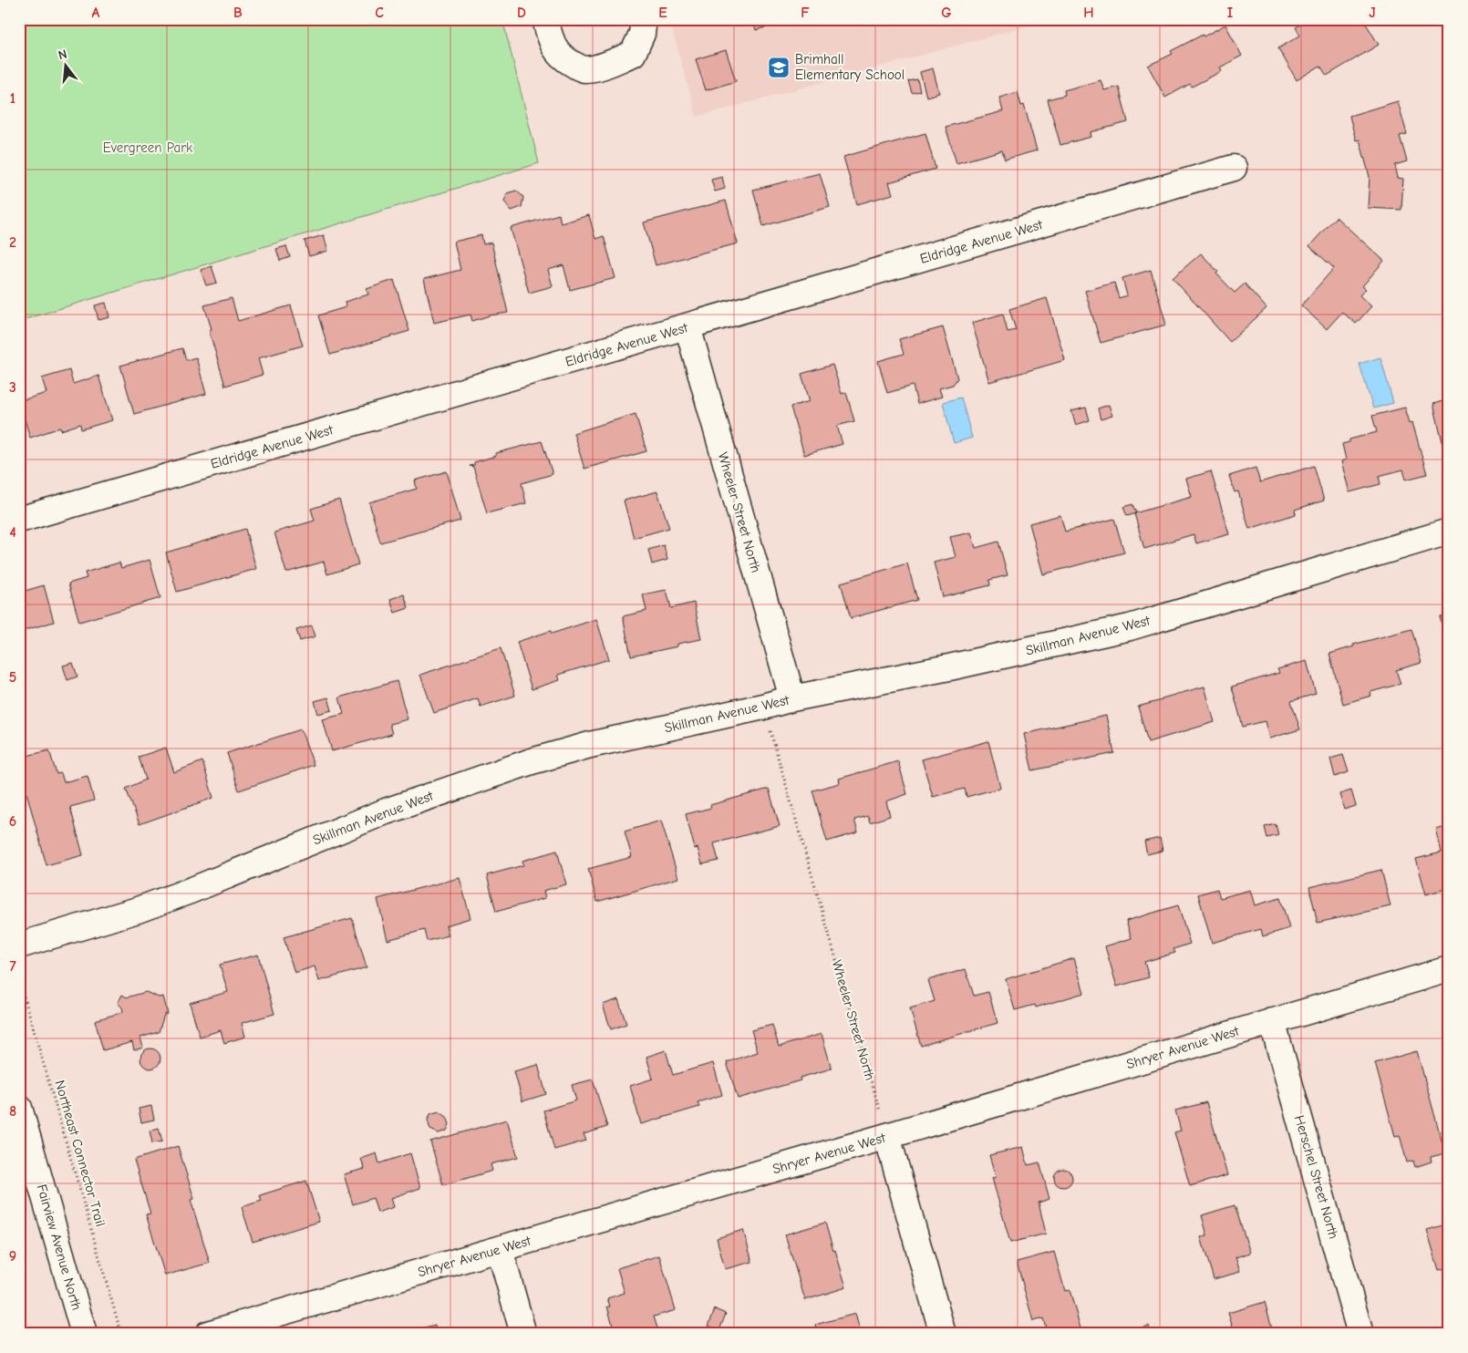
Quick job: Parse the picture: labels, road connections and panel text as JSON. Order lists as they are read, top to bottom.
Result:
{
  "streets": {
    "street": [
      "Eldridge Avenue West",
      "Wheeler Street North",
      "Skillman Avenue West",
      "Shryer Avenue West",
      "Herschel Street North",
      "Fairview Avenue North"
    ],
    "path": ["Northeast Connector Trail"]
  },
  "crossings": [
    ["Eldridge Avenue West", "Wheeler Street North"],
    ["Wheeler Street North", "Skillman Avenue West"],
    ["Wheeler Street North", "Shryer Avenue West"],
    ["Shryer Avenue West", "Herschel Street North"]
  ],
  "parks": ["Evergreen Park"],
  "places": {
    "school or university": ["Brimhall Elementary School"]
  },
  "north": "top",
  "grid": {
    "columns": [
      "A",
      "B",
      "C",
      "D",
      "E",
      "F",
      "G",
      "H",
      "I",
      "J"
    ],
    "rows": [
      "1",
      "2",
      "3",
      "4",
      "5",
      "6",
      "7",
      "8",
      "9"
    ]
  }
}
